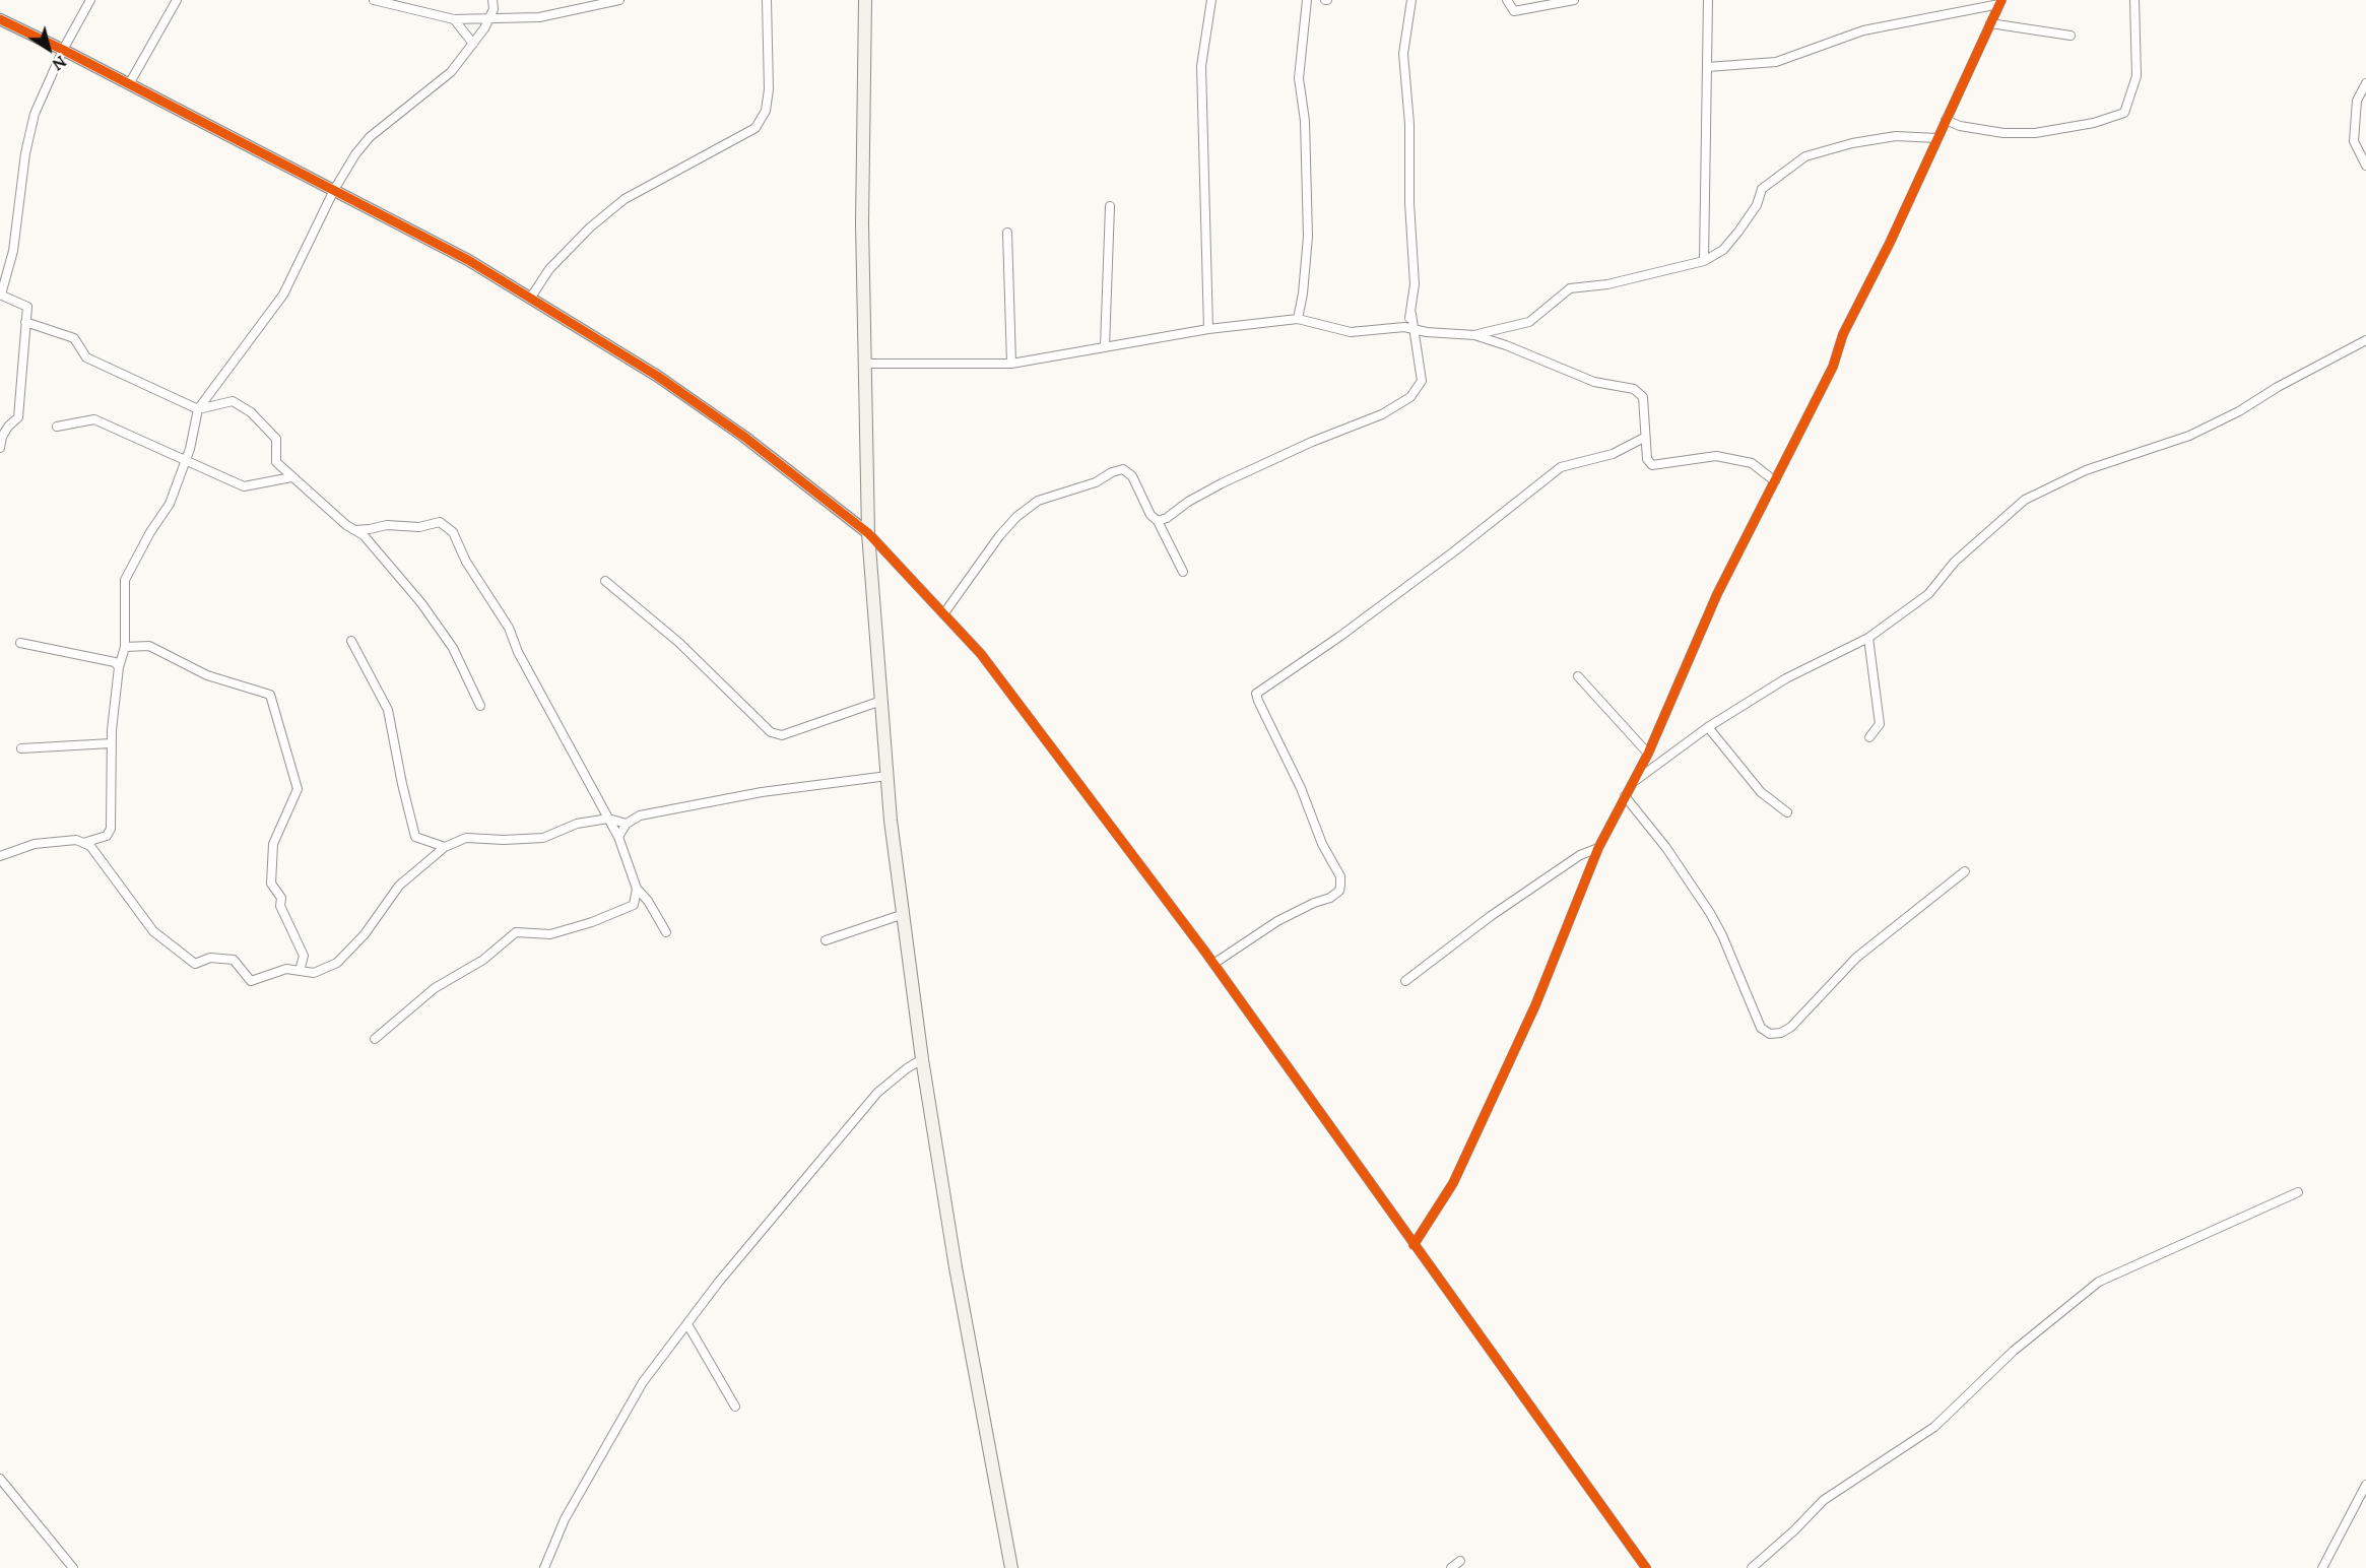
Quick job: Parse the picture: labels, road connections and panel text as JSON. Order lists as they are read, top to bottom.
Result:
{
  "north": "bottom right"
}
